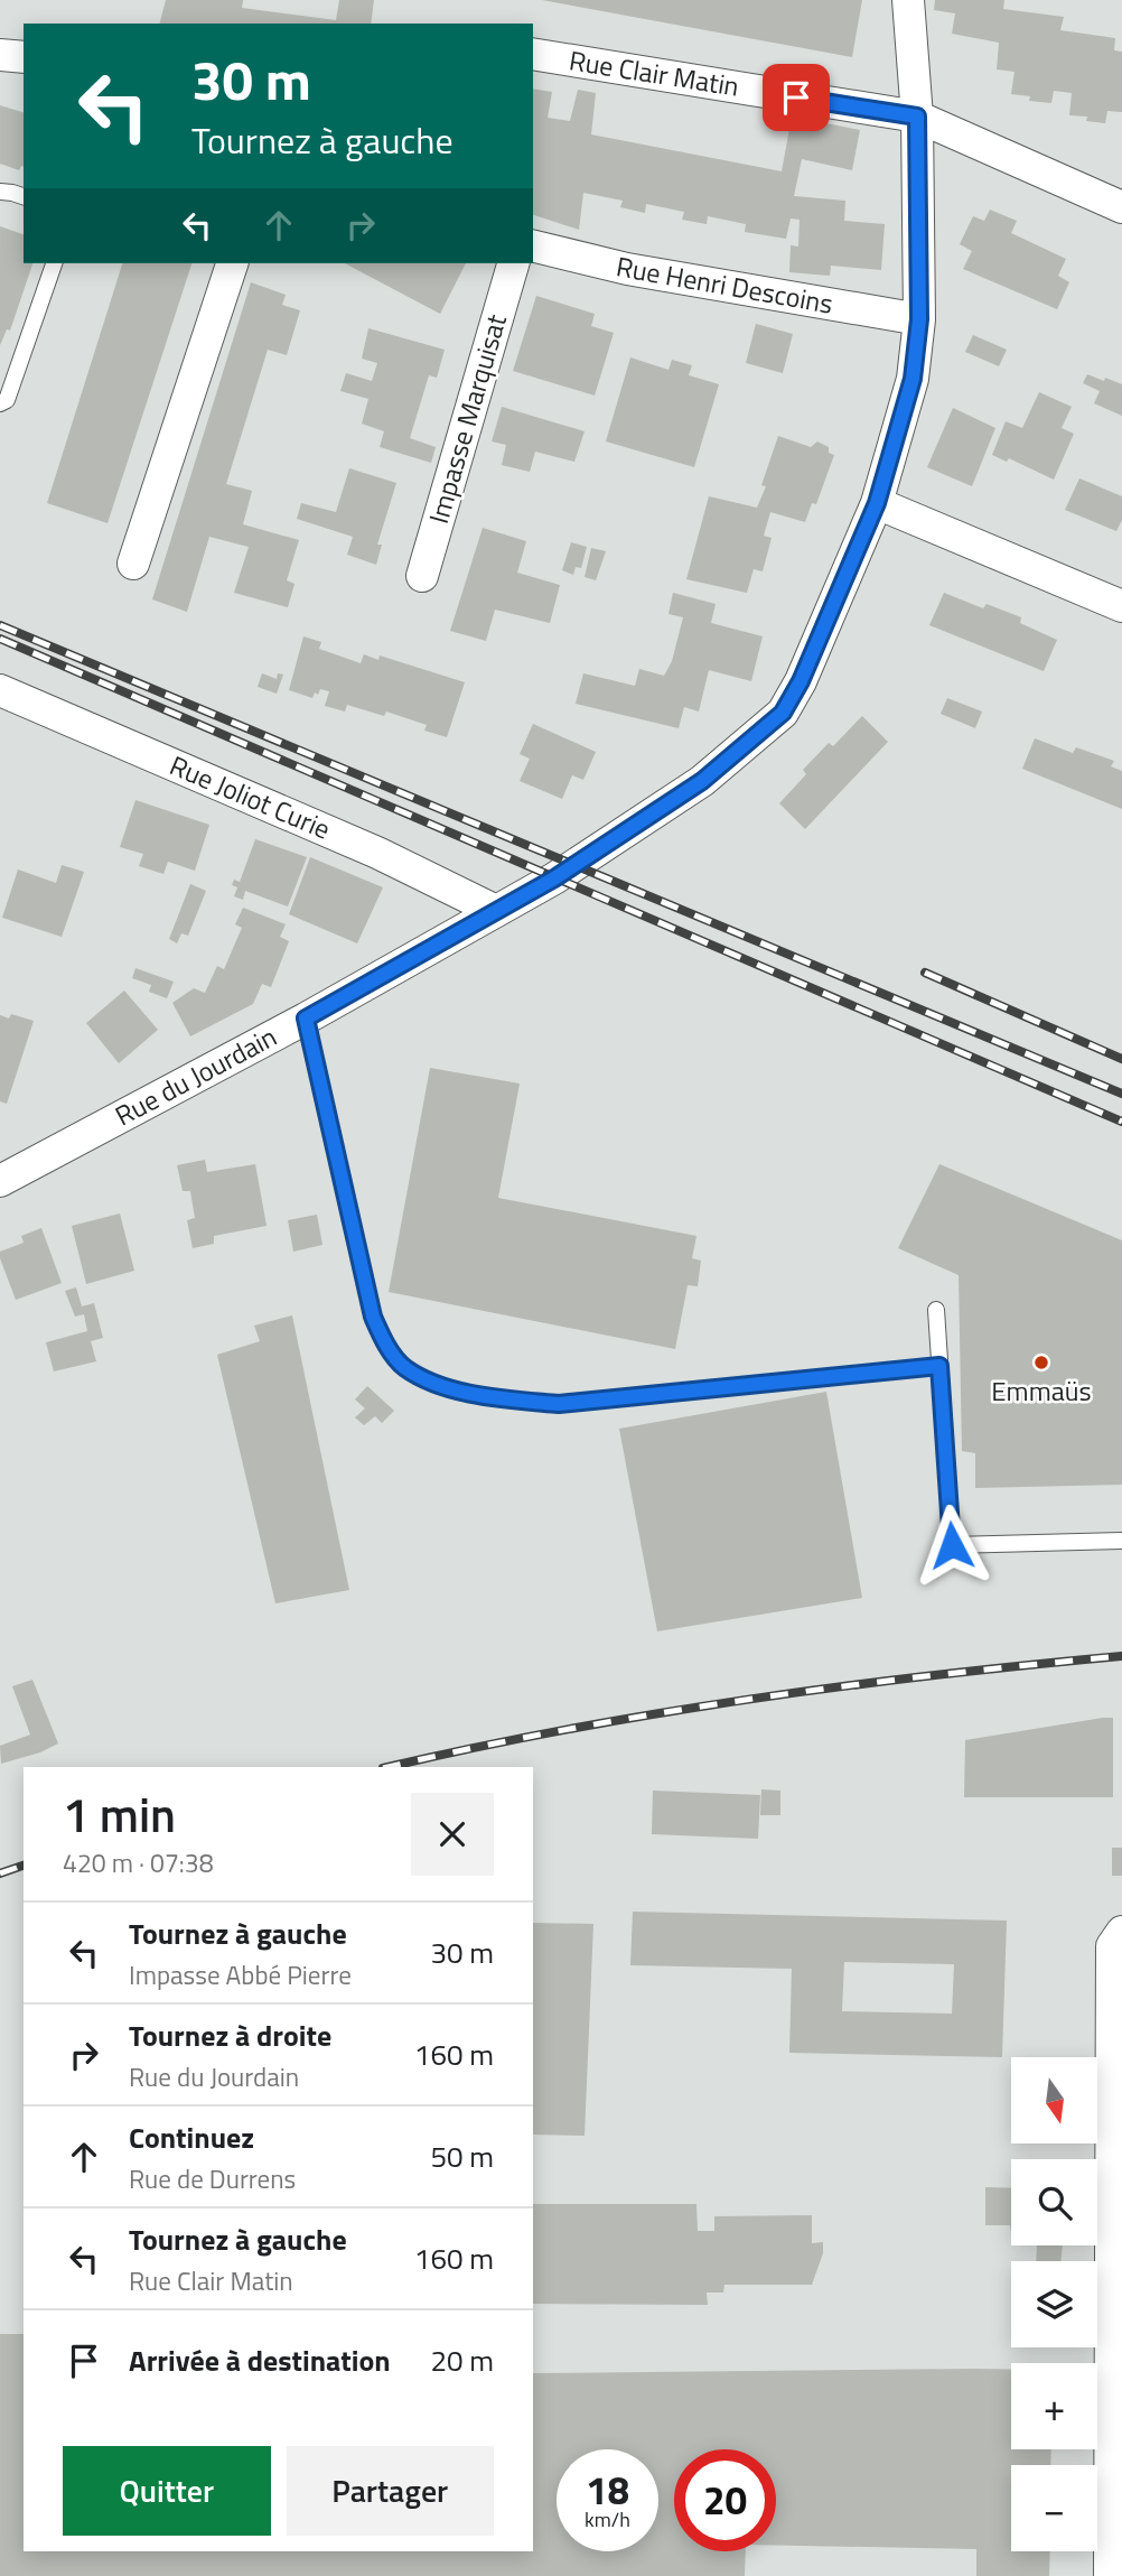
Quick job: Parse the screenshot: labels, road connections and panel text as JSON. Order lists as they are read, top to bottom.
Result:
{
  "streets": {
    "street": [
      "Rue Clair Matin",
      "Rue Henri Descoins",
      "Impasse Marquisat",
      "Rue Joliot Curie",
      "Rue du Jourdain"
    ]
  },
  "crossings": [
    ["Rue Clair Matin", "Rue du Jourdain"],
    ["Rue Henri Descoins", "Rue du Jourdain"],
    ["Rue Joliot Curie", "Rue du Jourdain"]
  ],
  "places": ["Emmaüs"],
  "north": "bottom",
  "page": {
    "turn": ["30 m", "Tournez à gauche"],
    "heading": ["1 min", "420 m · 07:38"],
    "list": [
      {
        "name": "Tournez à gauche",
        "note": "Impasse Abbé Pierre",
        "value": "30 m"
      },
      {
        "name": "Tournez à droite",
        "note": "Rue du Jourdain",
        "value": "160 m"
      },
      {
        "name": "Continuez",
        "note": "Rue de Durrens",
        "value": "50 m"
      },
      {
        "name": "Tournez à gauche",
        "note": "Rue Clair Matin",
        "value": "160 m"
      },
      {
        "name": "Arrivée à destination",
        "value": "20 m"
      }
    ],
    "map_buttons": ["+", "−"],
    "buttons": ["Quitter", "Partager"],
    "speed": "18 km/h",
    "limit": "20"
  }
}
